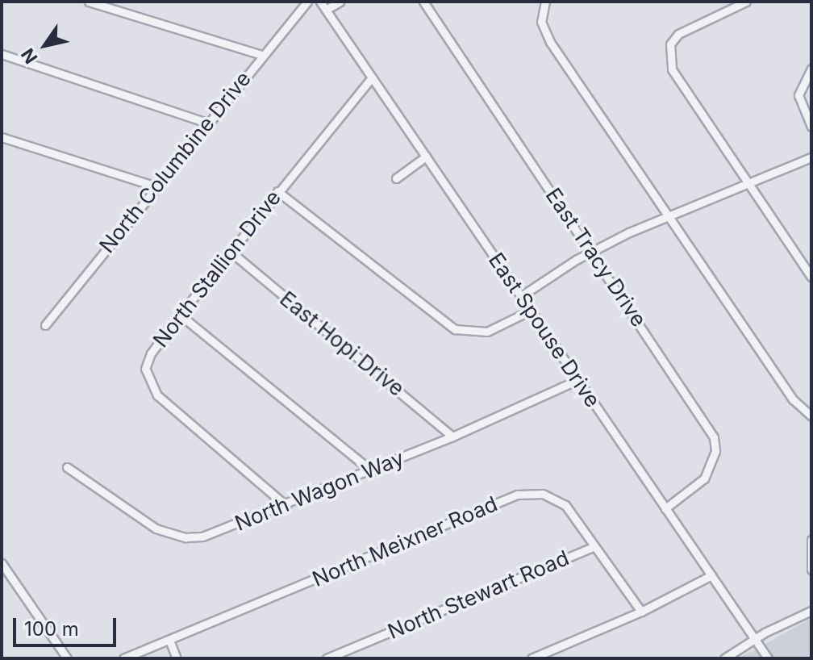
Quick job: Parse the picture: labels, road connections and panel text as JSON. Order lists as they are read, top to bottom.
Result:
{
  "streets": {
    "street": [
      "North Columbine Drive",
      "East Tracy Drive",
      "North Stallion Drive",
      "East Spouse Drive",
      "East Hopi Drive",
      "North Wagon Way",
      "North Meixner Road",
      "North Stewart Road"
    ]
  },
  "crossings": [
    ["East Tracy Drive", "East Spouse Drive"],
    ["North Stallion Drive", "East Spouse Drive"],
    ["North Stallion Drive", "East Hopi Drive"],
    ["North Stallion Drive", "North Wagon Way"],
    ["East Spouse Drive", "North Wagon Way"],
    ["East Hopi Drive", "North Wagon Way"],
    ["North Meixner Road", "North Stewart Road"]
  ],
  "scale_bar": "100 m",
  "north": "bottom left"
}
